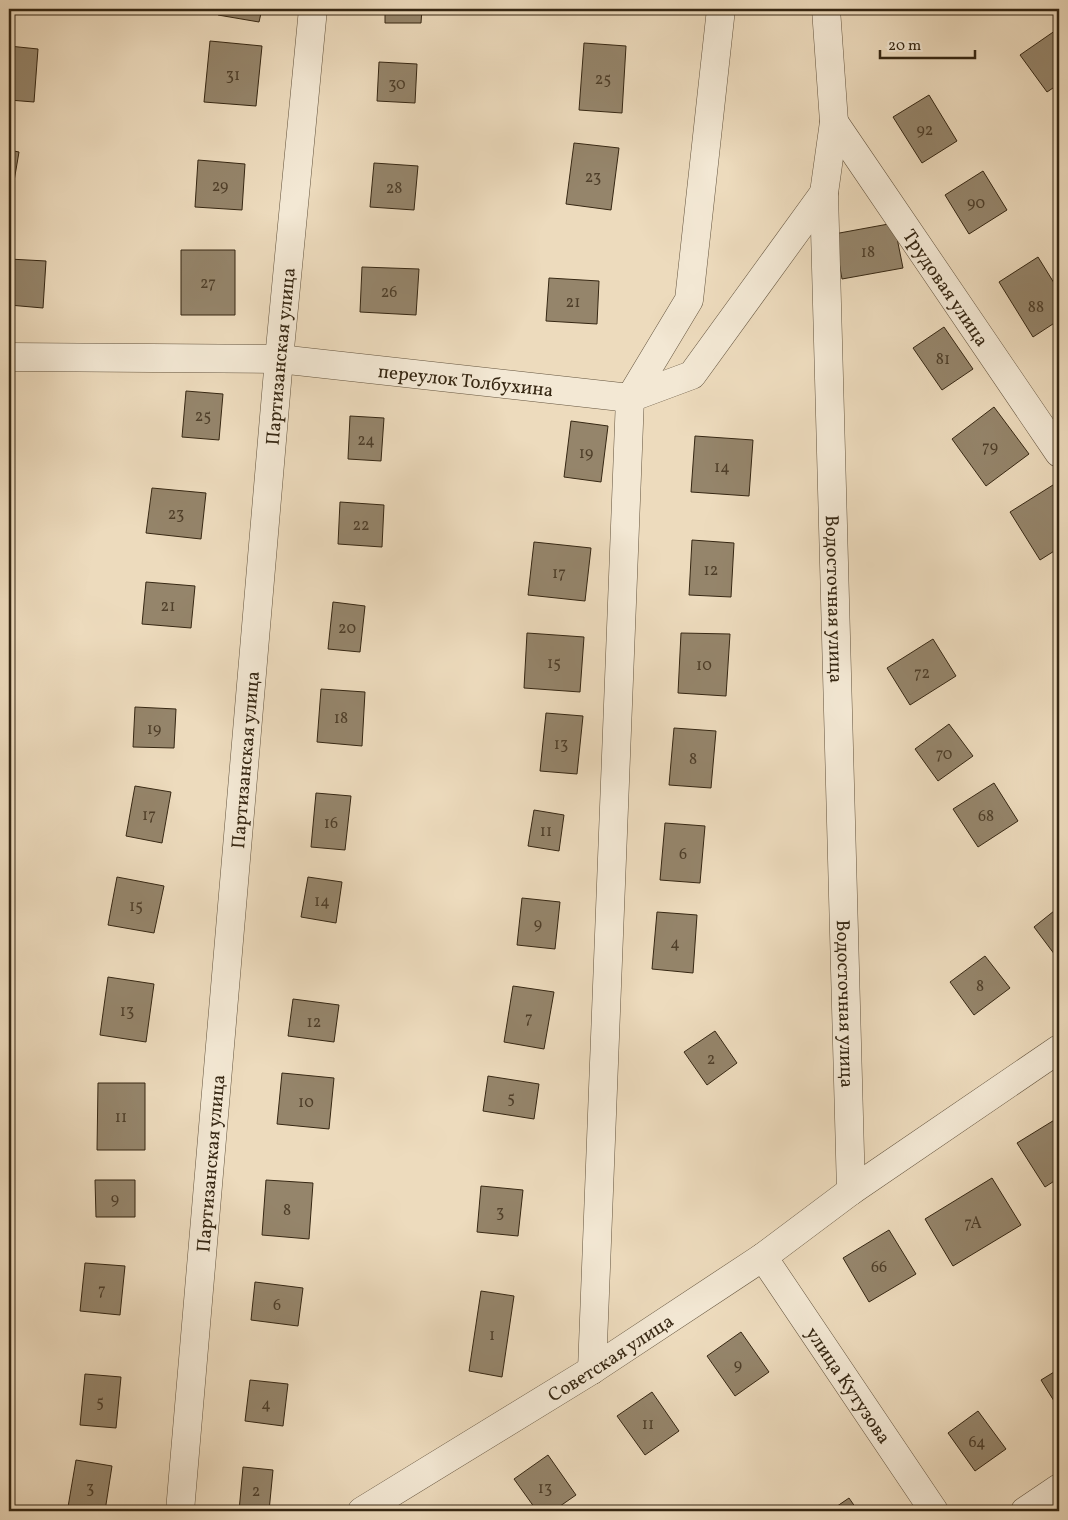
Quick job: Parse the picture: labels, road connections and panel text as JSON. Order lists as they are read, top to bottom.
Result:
{
  "streets": {
    "street": [
      "Трудовая улица",
      "Партизанская улица",
      "переулок Толбухина",
      "Водосточная улица",
      "Советская улица",
      "улица Кутузова"
    ]
  },
  "crossings": [
    ["Трудовая улица", "Водосточная улица"],
    ["Партизанская улица", "переулок Толбухина"],
    ["переулок Толбухина", "Водосточная улица"],
    ["Водосточная улица", "Советская улица"],
    ["Советская улица", "улица Кутузова"]
  ],
  "house_numbers": [
    "31",
    "25",
    "30",
    "92",
    "23",
    "29",
    "28",
    "90",
    "18",
    "27",
    "26",
    "21",
    "88",
    "81",
    "25",
    "24",
    "79",
    "19",
    "14",
    "23",
    "22",
    "12",
    "17",
    "21",
    "20",
    "15",
    "10",
    "72",
    "18",
    "19",
    "13",
    "70",
    "8",
    "17",
    "68",
    "16",
    "11",
    "6",
    "14",
    "15",
    "9",
    "4",
    "8",
    "13",
    "7",
    "12",
    "2",
    "5",
    "10",
    "11",
    "9",
    "8",
    "3",
    "7А",
    "66",
    "7",
    "6",
    "1",
    "9",
    "5",
    "4",
    "11",
    "64",
    "3",
    "13",
    "2"
  ],
  "scale_bar": "20 m"
}
